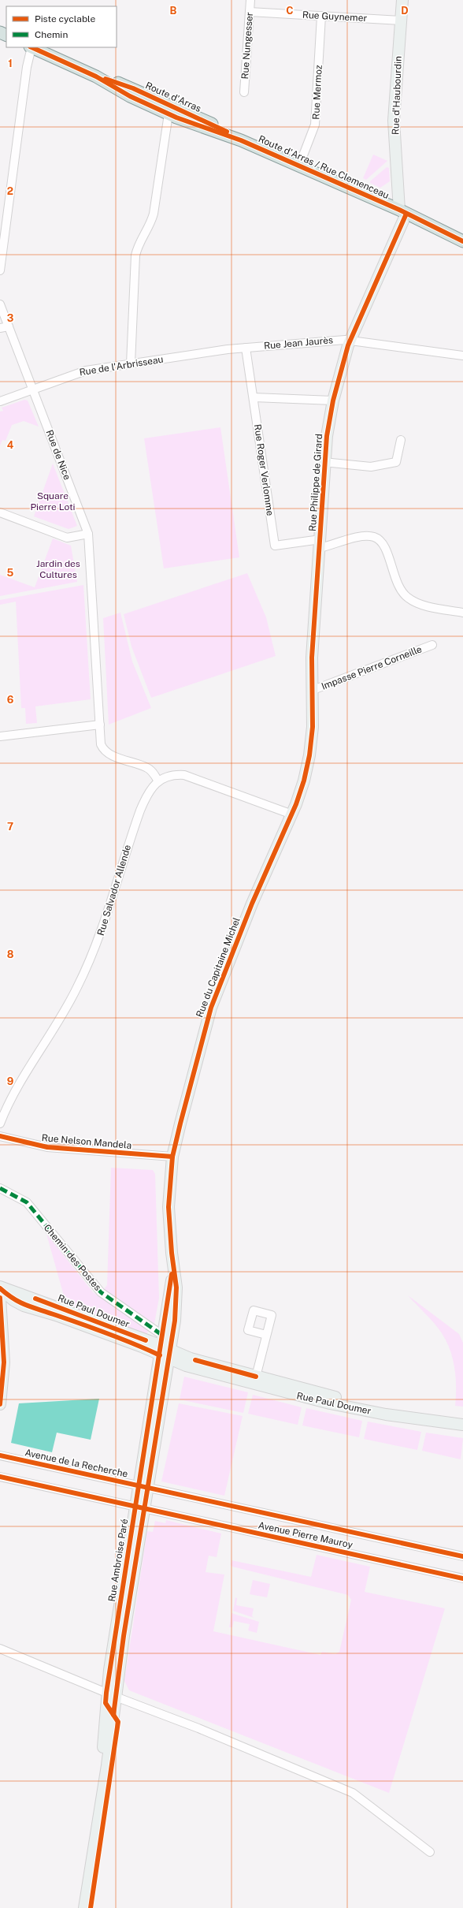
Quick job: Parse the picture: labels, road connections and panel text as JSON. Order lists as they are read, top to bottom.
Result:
{
  "streets": {
    "main road": [
      "Rue d'Haubourdin",
      "Route d'Arras / Rue Clemenceau",
      "Rue Philippe de Girard",
      "Rue du Capitaine Michel",
      "Rue Paul Doumer",
      "Rue Ambroise Paré"
    ],
    "street": [
      "Rue Guynemer",
      "Rue Nungesser",
      "Rue Mermoz",
      "Rue Jean Jaurès",
      "Rue de l'Arbrisseau",
      "Rue de Nice",
      "Rue Roger Verlomme",
      "Impasse Pierre Corneille",
      "Rue Salvador Allende",
      "Rue Nelson Mandela",
      "Chemin des Postes",
      "Avenue de la Recherche",
      "Avenue Pierre Mauroy"
    ],
    "cycle path": ["Route d'Arras"]
  },
  "crossings": [
    ["Rue Guynemer", "Rue Nungesser"],
    ["Rue Guynemer", "Rue Mermoz"],
    ["Rue Guynemer", "Rue d'Haubourdin"],
    ["Rue Mermoz", "Route d'Arras / Rue Clemenceau"],
    ["Rue d'Haubourdin", "Route d'Arras / Rue Clemenceau"],
    ["Rue d'Haubourdin", "Rue Philippe de Girard"],
    ["Route d'Arras / Rue Clemenceau", "Rue Philippe de Girard"],
    ["Rue Jean Jaurès", "Rue de l'Arbrisseau"],
    ["Rue Jean Jaurès", "Rue Roger Verlomme"],
    ["Rue Jean Jaurès", "Rue Philippe de Girard"],
    ["Rue de l'Arbrisseau", "Rue de Nice"],
    ["Rue de Nice", "Rue Salvador Allende"],
    ["Rue Roger Verlomme", "Rue Philippe de Girard"],
    ["Rue Philippe de Girard", "Impasse Pierre Corneille"],
    ["Rue Philippe de Girard", "Rue du Capitaine Michel"],
    ["Impasse Pierre Corneille", "Rue du Capitaine Michel"],
    ["Rue Salvador Allende", "Rue du Capitaine Michel"],
    ["Rue du Capitaine Michel", "Rue Nelson Mandela"],
    ["Rue du Capitaine Michel", "Chemin des Postes"],
    ["Rue du Capitaine Michel", "Rue Paul Doumer"],
    ["Rue du Capitaine Michel", "Rue Ambroise Paré"],
    ["Chemin des Postes", "Rue Paul Doumer"],
    ["Chemin des Postes", "Rue Ambroise Paré"],
    ["Rue Paul Doumer", "Rue Ambroise Paré"],
    ["Avenue de la Recherche", "Avenue Pierre Mauroy"],
    ["Avenue de la Recherche", "Rue Ambroise Paré"],
    ["Avenue Pierre Mauroy", "Rue Ambroise Paré"]
  ],
  "parks": ["Square Pierre Loti", "Jardin des Cultures"],
  "legend": ["Piste cyclable", "Chemin"],
  "grid": {
    "columns": ["B", "C", "D"],
    "rows": [
      "1",
      "2",
      "3",
      "4",
      "5",
      "6",
      "7",
      "8",
      "9"
    ]
  }
}
